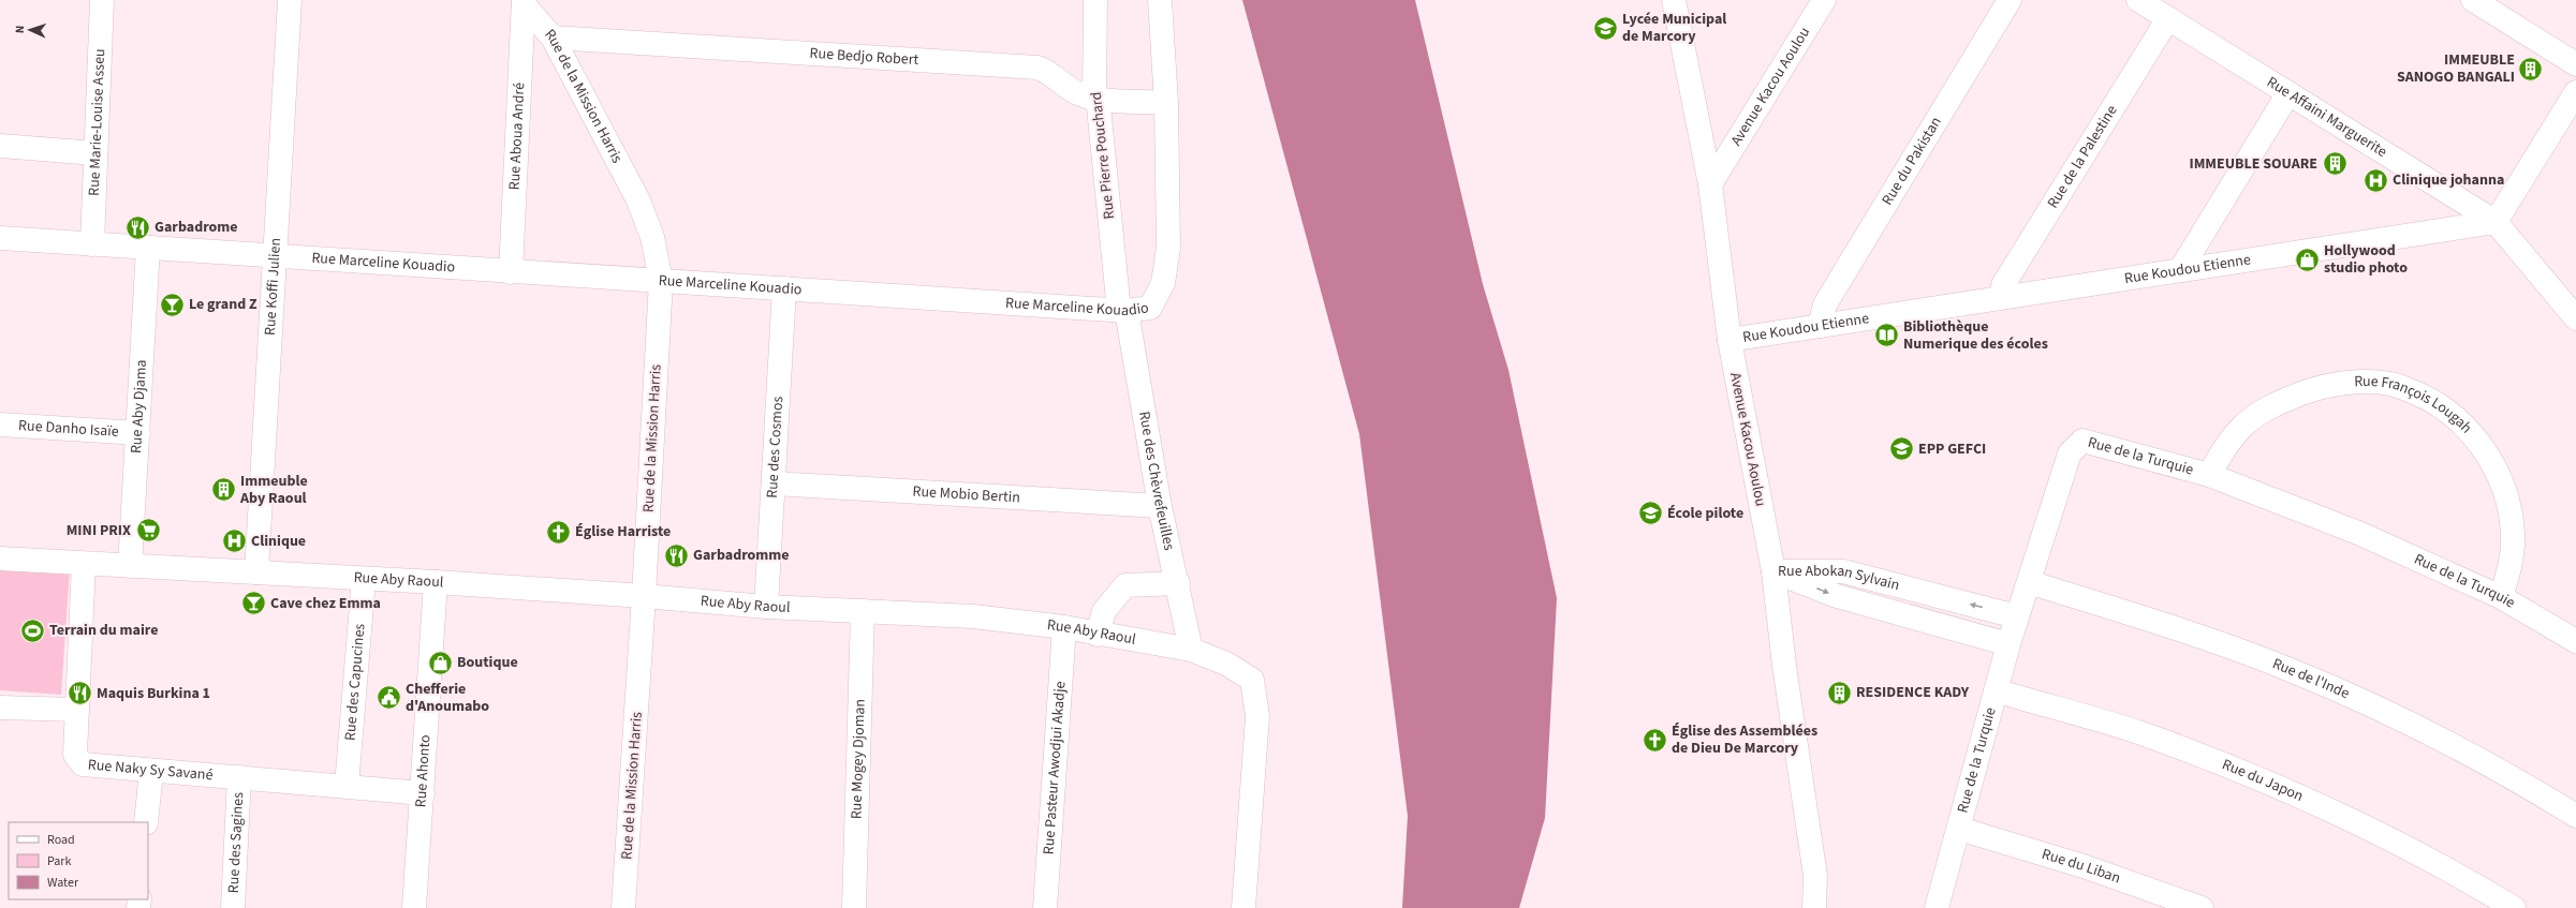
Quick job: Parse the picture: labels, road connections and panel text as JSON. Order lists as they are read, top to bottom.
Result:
{
  "streets": {
    "street": [
      "Rue Bedjo Robert",
      "Avenue Kacou Aoulou",
      "Rue de la Mission Harris",
      "Rue Affaini Marguerite",
      "Rue Marie-Louise Asseu",
      "Rue Aboua André",
      "Rue Pierre Pouchard",
      "Rue de la Palestine",
      "Rue du Pakistan",
      "Rue Marceline Kouadio",
      "Rue Koudou Etienne",
      "Rue Koffi Julien",
      "Rue Aby Djama",
      "Rue François Lougah",
      "Rue Danho Isaïe",
      "Rue des Cosmos",
      "Rue de la Turquie",
      "Rue des Chèvrefeuilles",
      "Rue Mobio Bertin",
      "Rue Aby Raoul",
      "Rue Abokan Sylvain",
      "Rue de l'Inde",
      "Rue des Capucines",
      "Rue Mogey Djoman",
      "Rue Pasteur Awodjui Akadje",
      "Rue Naky Sy Savané",
      "Rue Ahonto",
      "Rue du Japon",
      "Rue des Sagines",
      "Rue du Liban"
    ]
  },
  "crossings": [
    ["Rue Bedjo Robert", "Rue de la Mission Harris"],
    ["Rue Bedjo Robert", "Rue Pierre Pouchard"],
    ["Rue Bedjo Robert", "Rue Marceline Kouadio"],
    ["Avenue Kacou Aoulou", "Rue Koudou Etienne"],
    ["Avenue Kacou Aoulou", "Rue Abokan Sylvain"],
    ["Rue de la Mission Harris", "Rue Aboua André"],
    ["Rue de la Mission Harris", "Rue Marceline Kouadio"],
    ["Rue de la Mission Harris", "Rue Aby Raoul"],
    ["Rue Affaini Marguerite", "Rue de la Palestine"],
    ["Rue Affaini Marguerite", "Rue Koudou Etienne"],
    ["Rue Marie-Louise Asseu", "Rue Marceline Kouadio"],
    ["Rue Aboua André", "Rue Marceline Kouadio"],
    ["Rue Pierre Pouchard", "Rue Marceline Kouadio"],
    ["Rue Pierre Pouchard", "Rue des Chèvrefeuilles"],
    ["Rue de la Palestine", "Rue Koudou Etienne"],
    ["Rue du Pakistan", "Rue Koudou Etienne"],
    ["Rue Marceline Kouadio", "Rue Koffi Julien"],
    ["Rue Marceline Kouadio", "Rue Aby Djama"],
    ["Rue Marceline Kouadio", "Rue des Cosmos"],
    ["Rue Marceline Kouadio", "Rue des Chèvrefeuilles"],
    ["Rue Koffi Julien", "Rue Aby Raoul"],
    ["Rue Aby Djama", "Rue Danho Isaïe"],
    ["Rue Aby Djama", "Rue Aby Raoul"],
    ["Rue François Lougah", "Rue de la Turquie"],
    ["Rue des Cosmos", "Rue Mobio Bertin"],
    ["Rue des Cosmos", "Rue Aby Raoul"],
    ["Rue de la Turquie", "Rue Abokan Sylvain"],
    ["Rue de la Turquie", "Rue de l'Inde"],
    ["Rue de la Turquie", "Rue du Japon"],
    ["Rue de la Turquie", "Rue du Liban"],
    ["Rue des Chèvrefeuilles", "Rue Mobio Bertin"],
    ["Rue des Chèvrefeuilles", "Rue Aby Raoul"],
    ["Rue Aby Raoul", "Rue des Capucines"],
    ["Rue Aby Raoul", "Rue Mogey Djoman"],
    ["Rue Aby Raoul", "Rue Pasteur Awodjui Akadje"],
    ["Rue Aby Raoul", "Rue Naky Sy Savané"],
    ["Rue Aby Raoul", "Rue Ahonto"],
    ["Rue des Capucines", "Rue Naky Sy Savané"],
    ["Rue Naky Sy Savané", "Rue Ahonto"],
    ["Rue Naky Sy Savané", "Rue des Sagines"]
  ],
  "places": {
    "school or university": ["Lycée Municipal de Marcory", "EPP GEFCI", "École pilote"],
    "building": [
      "IMMEUBLE SANOGO BANGALI",
      "IMMEUBLE SOUARE",
      "Immeuble Aby Raoul",
      "RESIDENCE KADY"
    ],
    "hospital": ["Clinique johanna", "Clinique"],
    "restaurant": ["Garbadrome", "Garbadromme", "Maquis Burkina 1"],
    "shop": ["Hollywood studio photo", "Boutique"],
    "bar": ["Le grand Z", "Cave chez Emma"],
    "library": ["Bibliothèque Numerique des écoles"],
    "supermarket": ["MINI PRIX"],
    "church": ["Église Harriste", "Église des Assemblées de Dieu De Marcory"],
    "sports": ["Terrain du maire"],
    "public building": ["Chefferie d'Anoumabo"]
  },
  "legend": ["Road", "Park", "Water"],
  "north": "left"
}
